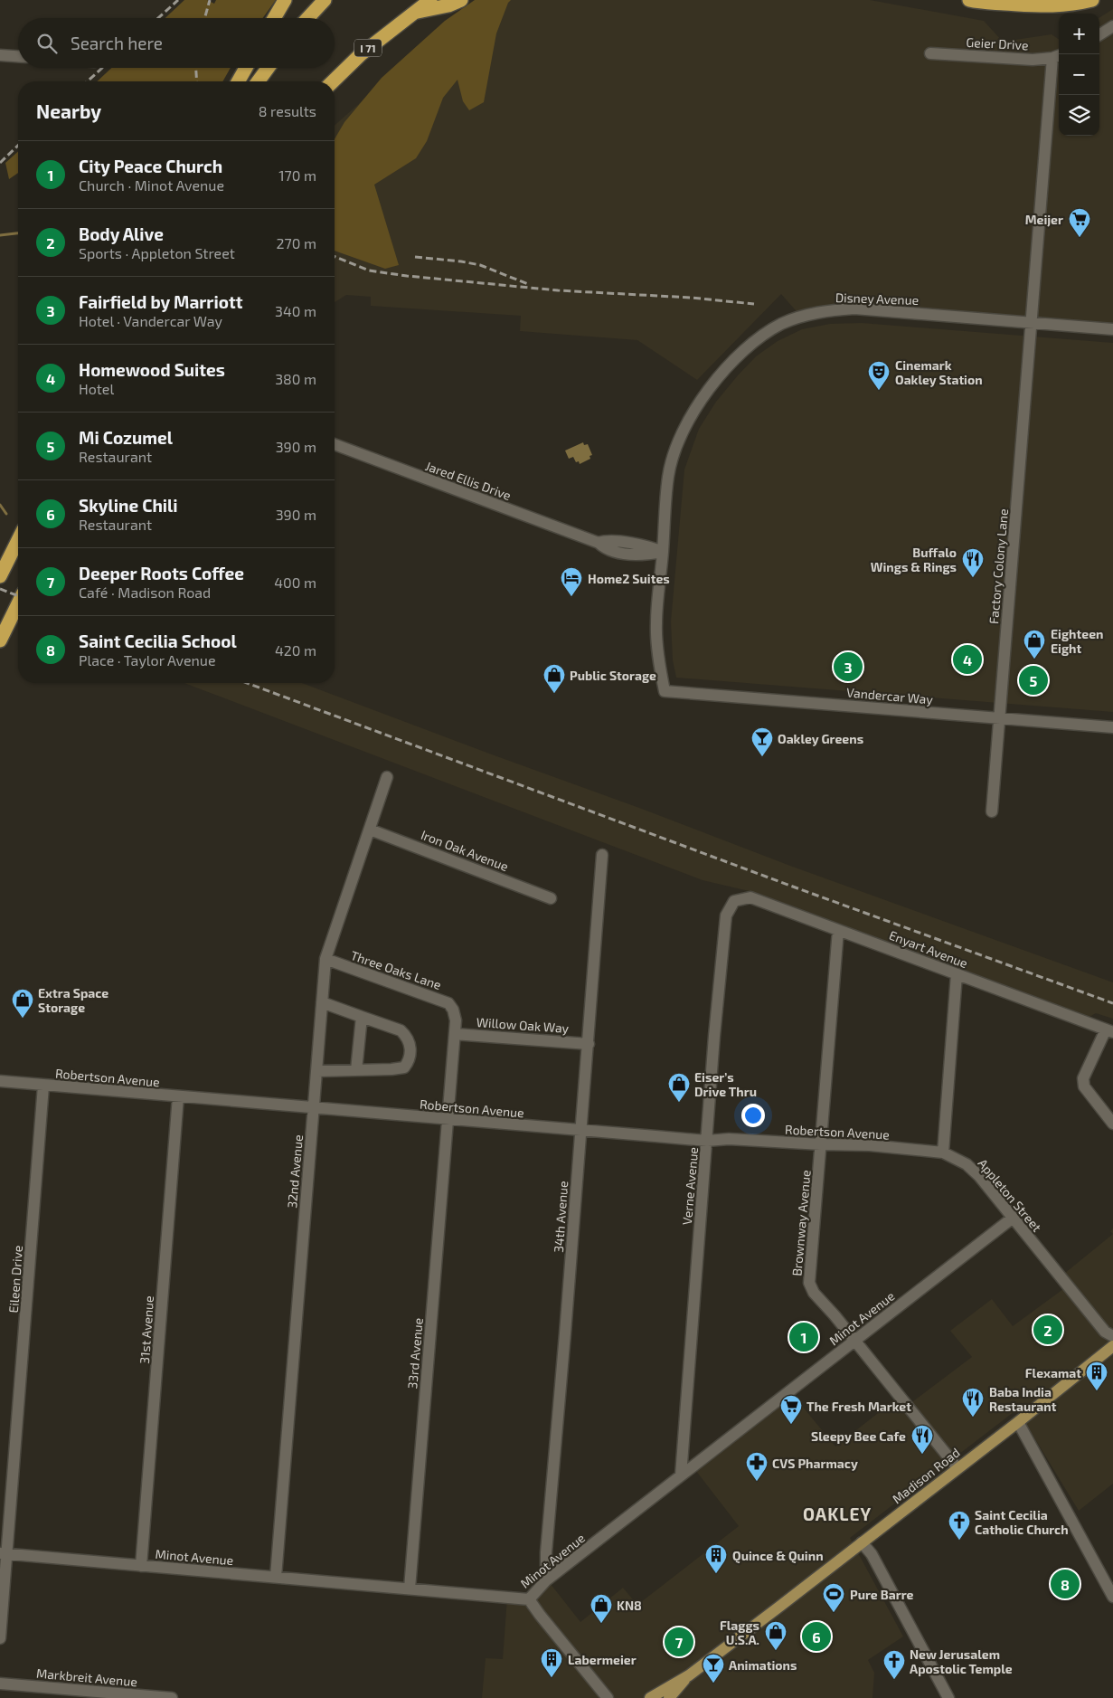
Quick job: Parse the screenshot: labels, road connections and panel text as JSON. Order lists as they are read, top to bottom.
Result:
{
  "streets": {
    "highway": ["I 71"],
    "main road": ["Madison Road"],
    "street": [
      "Geier Drive",
      "Disney Avenue",
      "Jared Ellis Drive",
      "Factory Colony Lane",
      "Vandercar Way",
      "Iron Oak Avenue",
      "Enyart Avenue",
      "Three Oaks Lane",
      "Willow Oak Way",
      "Robertson Avenue",
      "32nd Avenue",
      "Verne Avenue",
      "Appleton Street",
      "34th Avenue",
      "Brownway Avenue",
      "Eileen Drive",
      "Minot Avenue",
      "31st Avenue",
      "33rd Avenue",
      "Markbreit Avenue"
    ]
  },
  "crossings": [
    ["Geier Drive", "Factory Colony Lane"],
    ["Disney Avenue", "Jared Ellis Drive"],
    ["Disney Avenue", "Factory Colony Lane"],
    ["Disney Avenue", "Vandercar Way"],
    ["Factory Colony Lane", "Vandercar Way"],
    ["Iron Oak Avenue", "32nd Avenue"],
    ["Enyart Avenue", "Verne Avenue"],
    ["Enyart Avenue", "Brownway Avenue"],
    ["Three Oaks Lane", "Willow Oak Way"],
    ["Three Oaks Lane", "Robertson Avenue"],
    ["Three Oaks Lane", "32nd Avenue"],
    ["Three Oaks Lane", "33rd Avenue"],
    ["Willow Oak Way", "34th Avenue"],
    ["Robertson Avenue", "32nd Avenue"],
    ["Robertson Avenue", "Verne Avenue"],
    ["Robertson Avenue", "Appleton Street"],
    ["Robertson Avenue", "34th Avenue"],
    ["Robertson Avenue", "Brownway Avenue"],
    ["Robertson Avenue", "Eileen Drive"],
    ["Robertson Avenue", "31st Avenue"],
    ["Robertson Avenue", "33rd Avenue"],
    ["32nd Avenue", "Minot Avenue"],
    ["Verne Avenue", "Minot Avenue"],
    ["Appleton Street", "Minot Avenue"],
    ["34th Avenue", "Minot Avenue"],
    ["Brownway Avenue", "Minot Avenue"],
    ["Brownway Avenue", "Madison Road"],
    ["Eileen Drive", "Minot Avenue"],
    ["Minot Avenue", "31st Avenue"],
    ["Minot Avenue", "33rd Avenue"]
  ],
  "districts": ["OAKLEY"],
  "places": {
    "supermarket": ["Meijer", "The Fresh Market"],
    "theatre": ["Cinemark Oakley Station"],
    "restaurant": ["Buffalo Wings & Rings", "Baba India Restaurant", "Sleepy Bee Cafe"],
    "hotel": ["Home2 Suites"],
    "shop": [
      "Eighteen Eight",
      "Public Storage",
      "Extra Space Storage",
      "Eiser’s Drive Thru",
      "KN8",
      "Flaggs U.S.A."
    ],
    "bar": ["Oakley Greens", "Animations"],
    "building": ["Flexamat", "Quince & Quinn", "Labermeier"],
    "pharmacy": ["CVS Pharmacy"],
    "church": ["Saint Cecilia Catholic Church", "New Jerusalem Apostolic Temple"],
    "sports": ["Pure Barre"]
  },
  "page": {
    "map_buttons": ["+", "−"],
    "search": "Search here",
    "heading": ["Nearby", "8 results"],
    "list": [
      {
        "mark": "1",
        "name": "City Peace Church",
        "note": "Church · Minot Avenue",
        "value": "170 m"
      },
      {
        "mark": "2",
        "name": "Body Alive",
        "note": "Sports · Appleton Street",
        "value": "270 m"
      },
      {
        "mark": "3",
        "name": "Fairfield by Marriott",
        "note": "Hotel · Vandercar Way",
        "value": "340 m"
      },
      {
        "mark": "4",
        "name": "Homewood Suites",
        "note": "Hotel",
        "value": "380 m"
      },
      {
        "mark": "5",
        "name": "Mi Cozumel",
        "note": "Restaurant",
        "value": "390 m"
      },
      {
        "mark": "6",
        "name": "Skyline Chili",
        "note": "Restaurant",
        "value": "390 m"
      },
      {
        "mark": "7",
        "name": "Deeper Roots Coffee",
        "note": "Café · Madison Road",
        "value": "400 m"
      },
      {
        "mark": "8",
        "name": "Saint Cecilia School",
        "note": "Place · Taylor Avenue",
        "value": "420 m"
      }
    ],
    "pins": [
      "4",
      "3",
      "5",
      "2",
      "1",
      "8",
      "6",
      "7"
    ]
  }
}
